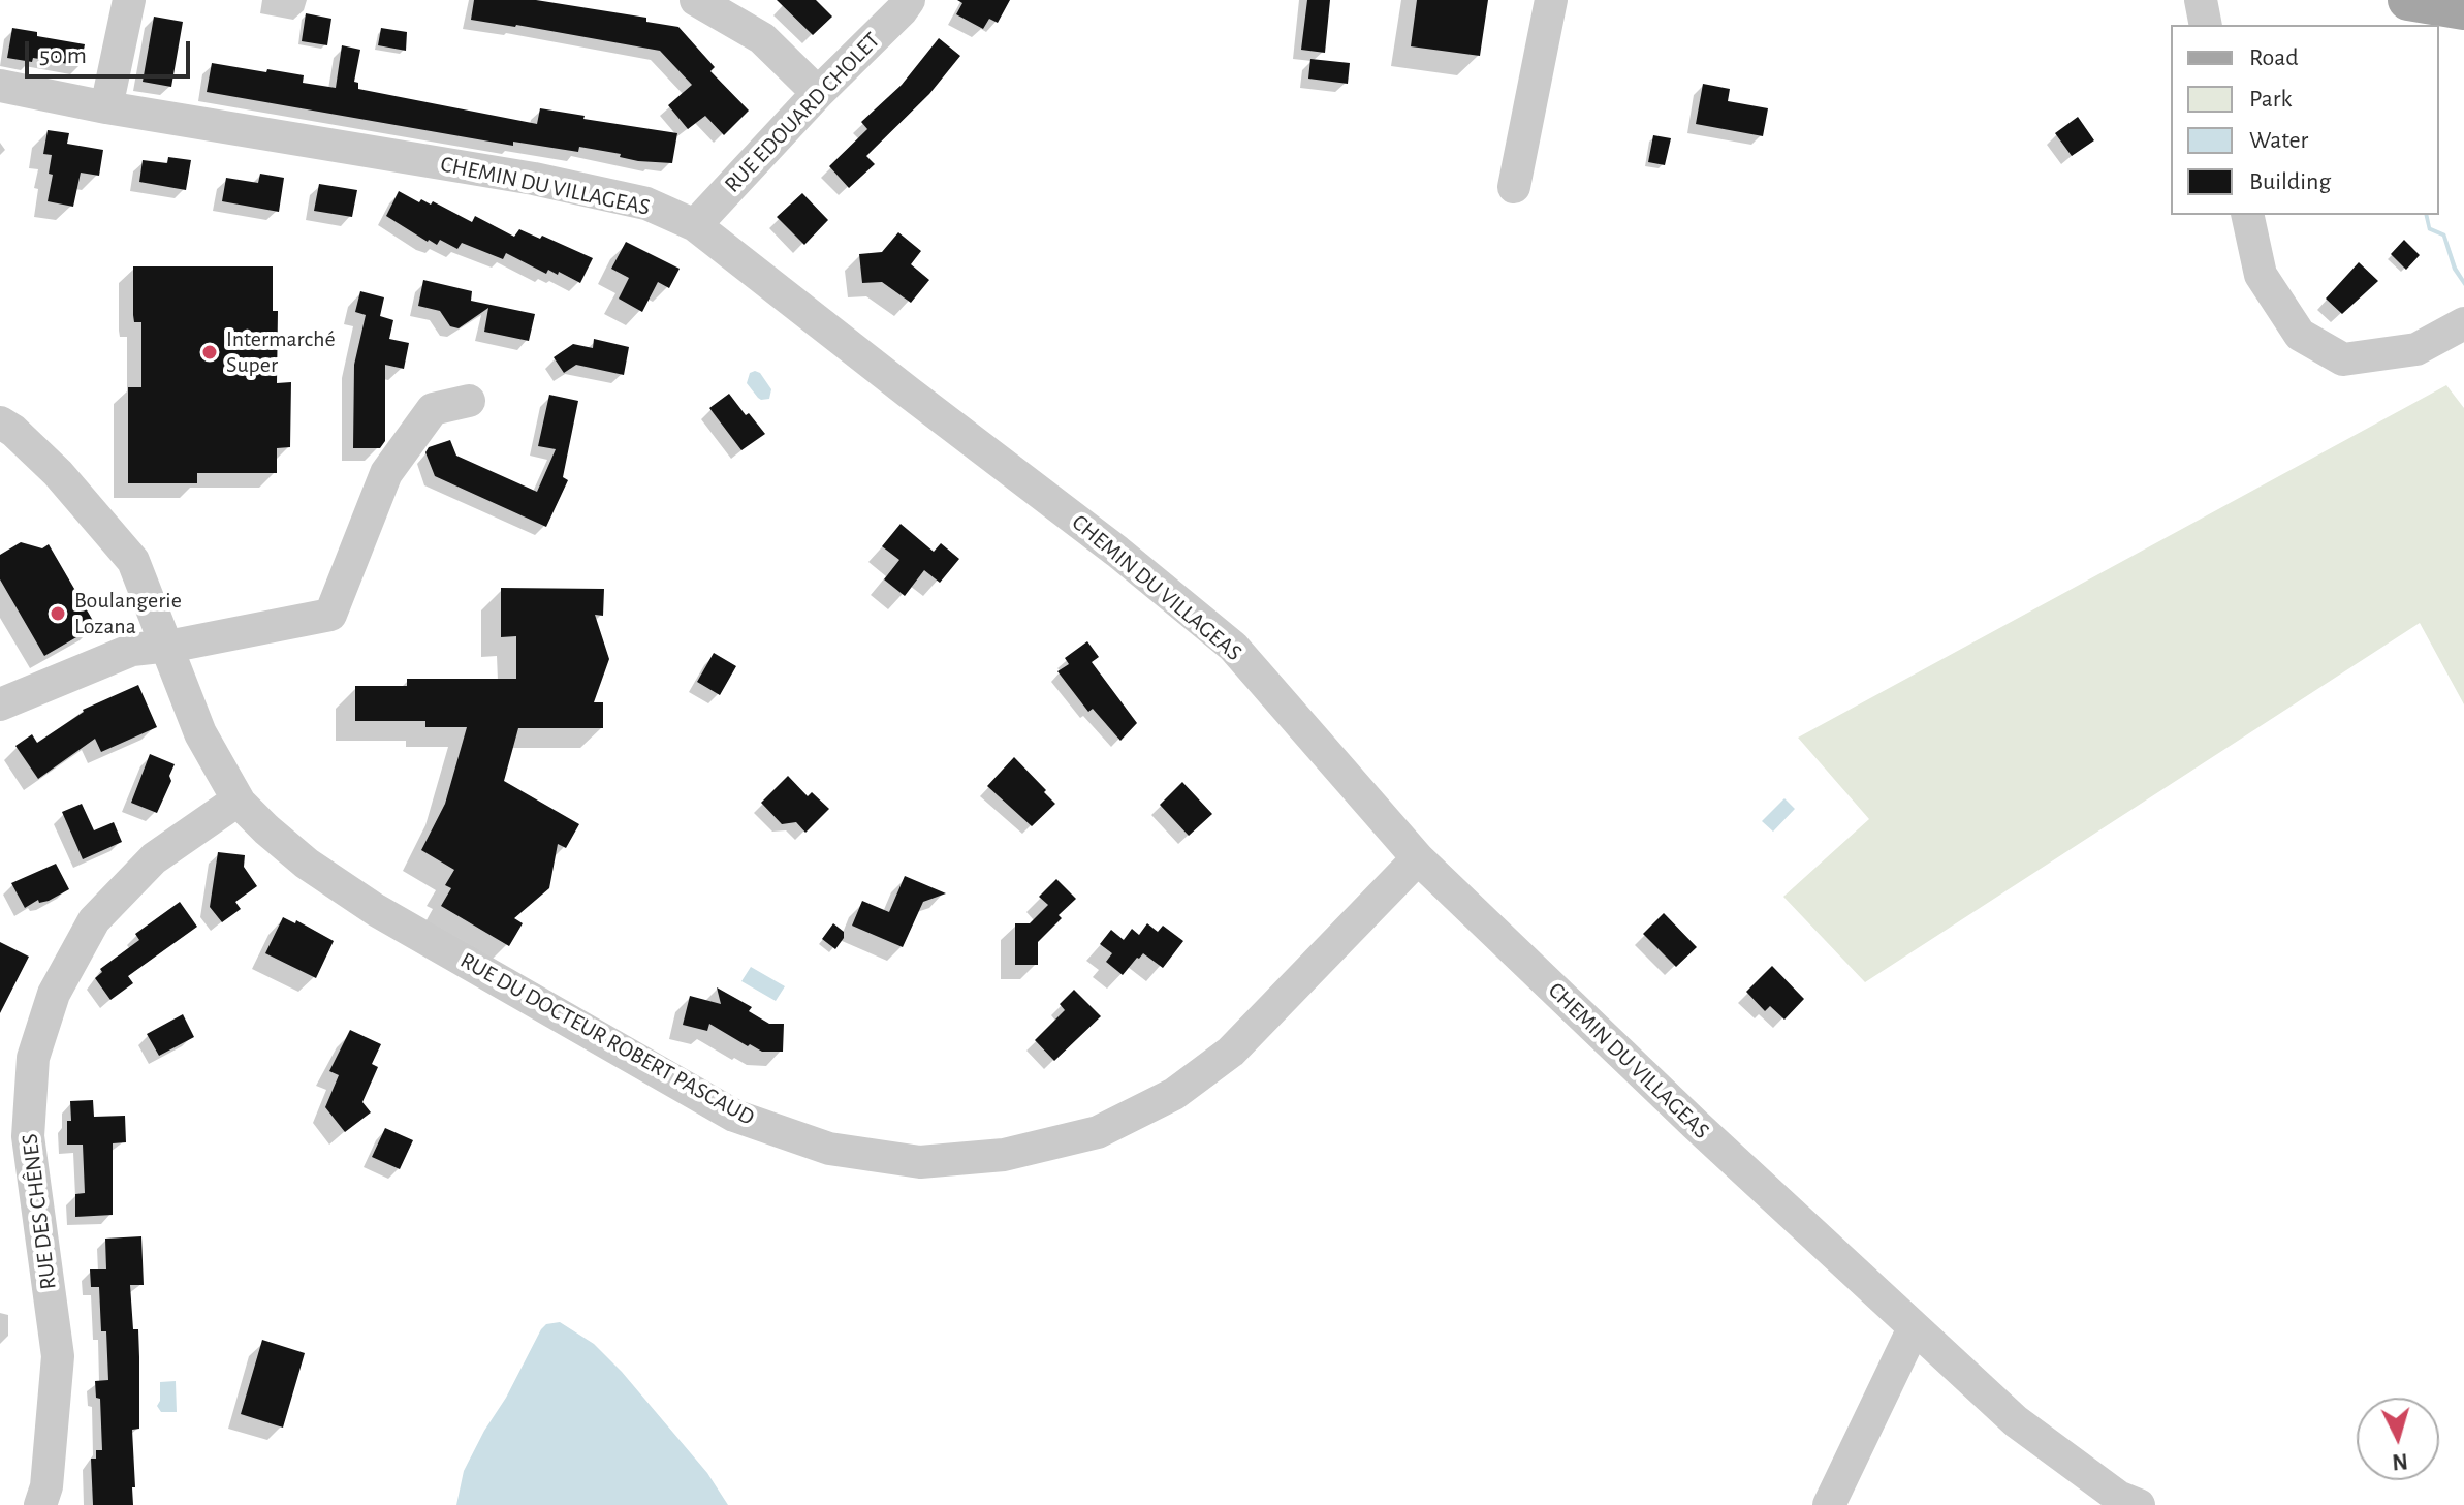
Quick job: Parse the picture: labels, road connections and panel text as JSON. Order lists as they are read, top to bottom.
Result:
{
  "streets": {
    "street": [
      "RUE EDOUARD CHOLET",
      "CHEMIN DU VILLAGEAS",
      "RUE DU DOCTEUR ROBERT PASCAUD",
      "RUE DES CHÊNES"
    ]
  },
  "crossings": [
    ["RUE EDOUARD CHOLET", "CHEMIN DU VILLAGEAS"],
    ["CHEMIN DU VILLAGEAS", "RUE DU DOCTEUR ROBERT PASCAUD"],
    ["RUE DU DOCTEUR ROBERT PASCAUD", "RUE DES CHÊNES"]
  ],
  "places": ["Intermarché Super", "Boulangerie Lozana"],
  "legend": [
    "Road",
    "Park",
    "Water",
    "Building"
  ],
  "scale_bar": "50 m",
  "north": "bottom"
}
